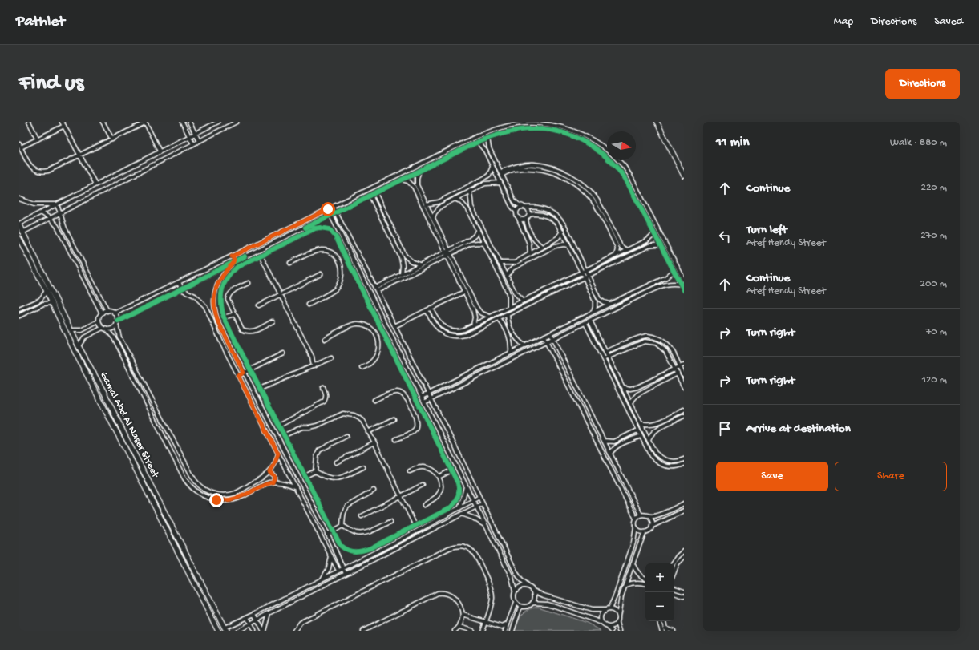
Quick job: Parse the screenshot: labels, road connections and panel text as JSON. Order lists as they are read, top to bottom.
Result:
{
  "streets": {
    "main road": ["Gamal Abd Al Naser Street"]
  },
  "north": "right",
  "page": {
    "header": "Pathlet",
    "nav": ["Map", "Directions", "Saved"],
    "buttons": [
      "Directions",
      ["Save", "Share"]
    ],
    "title": "Find us",
    "heading": ["11 min", "Walk · 880 m"],
    "list": [
      ["Continue", "220 m"],
      ["Turn left", "Atef Hendy Street", "270 m"],
      ["Continue", "Atef Hendy Street", "200 m"],
      ["Turn right", "70 m"],
      ["Turn right", "120 m"],
      "Arrive at destination"
    ],
    "map_buttons": ["+", "−"]
  }
}
